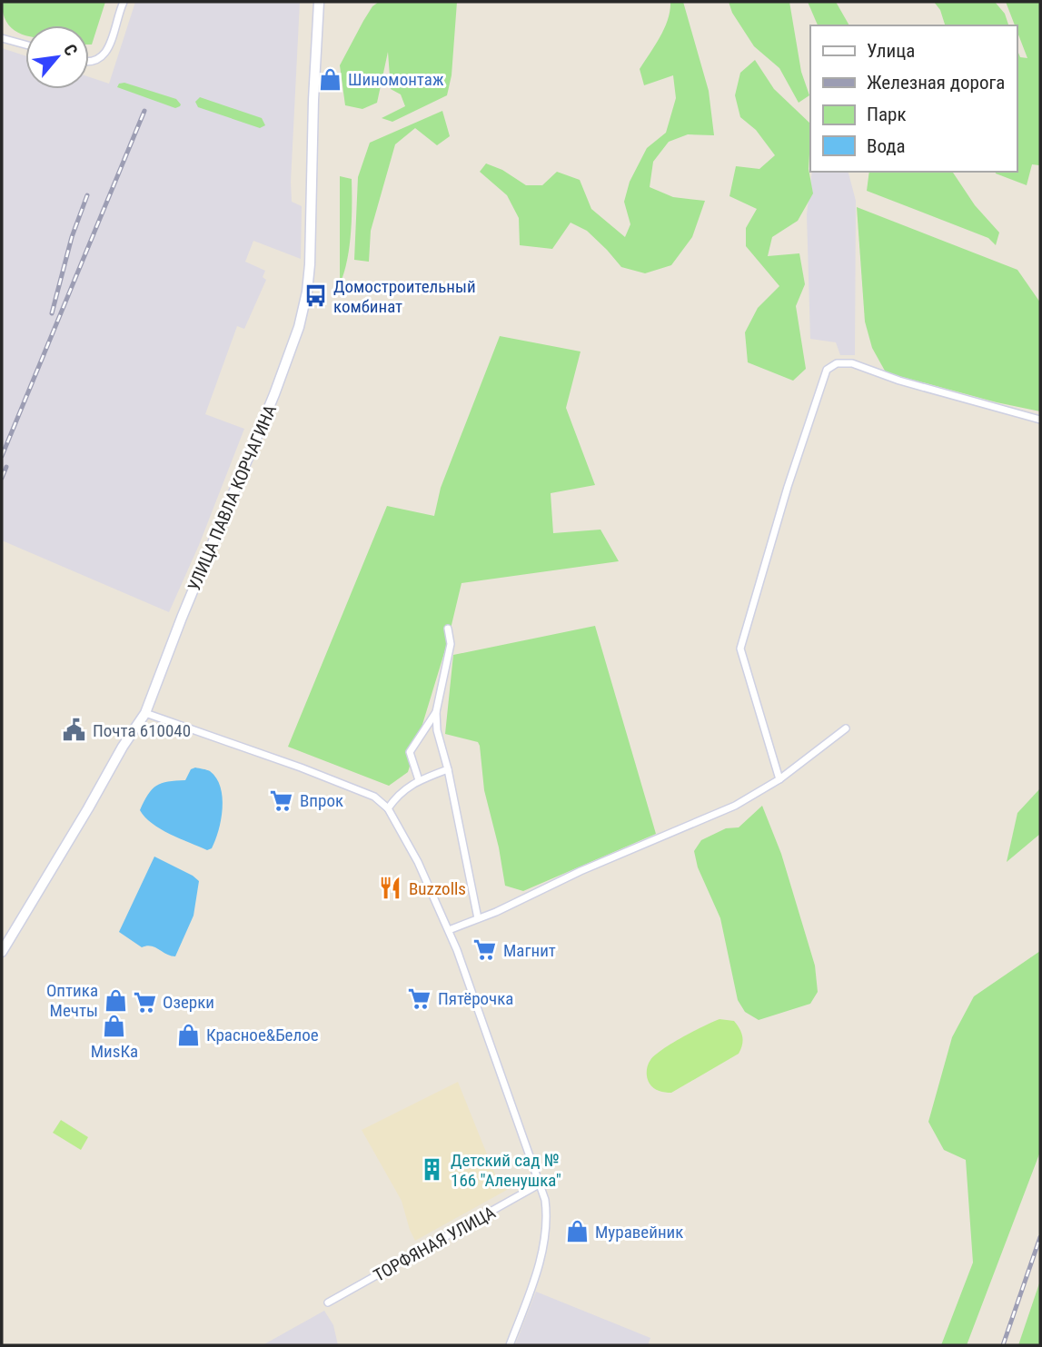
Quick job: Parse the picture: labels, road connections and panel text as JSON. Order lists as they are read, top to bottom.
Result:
{
  "streets": {
    "main road": ["УЛИЦА ПАВЛА КОРЧАГИНА"],
    "street": ["ТОРФЯНАЯ УЛИЦА"]
  },
  "places": {
    "shop": [
      "Шиномонтаж",
      "Оптика Мечты",
      "МиsКа",
      "Красное&Белое",
      "Муравейник"
    ],
    "bus stop": ["Домостроительный комбинат"],
    "public building": ["Почта 610040"],
    "supermarket": [
      "Впрок",
      "Магнит",
      "Пятёрочка",
      "Озерки"
    ],
    "restaurant": ["Buzzolls"],
    "building": ["Детский сад № 166 \"Аленушка\""]
  },
  "legend": [
    "Улица",
    "Железная дорога",
    "Парк",
    "Вода"
  ],
  "north": "top right"
}
